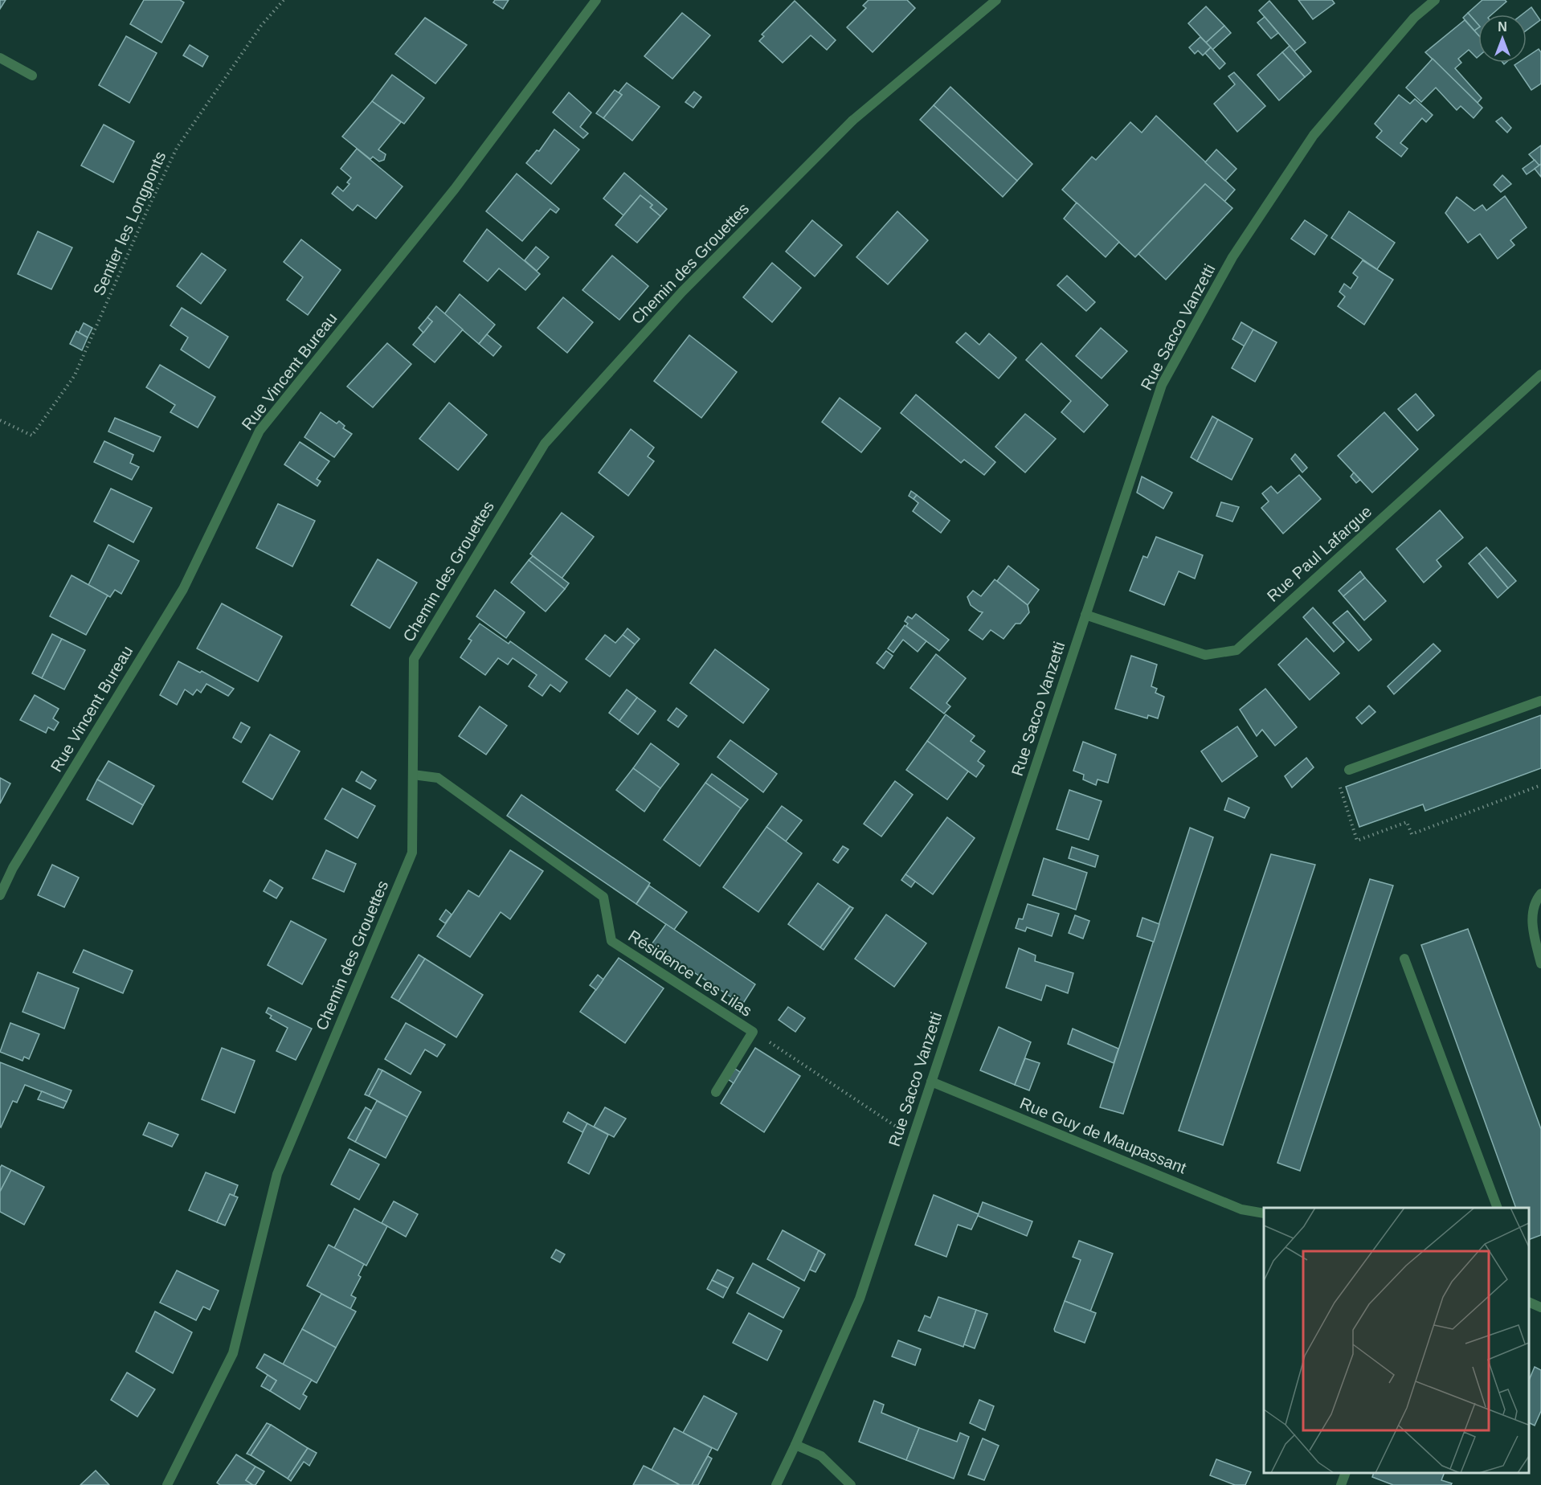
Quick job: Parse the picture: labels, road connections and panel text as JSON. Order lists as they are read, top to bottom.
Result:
{
  "streets": {
    "street": [
      "Chemin des Grouettes",
      "Rue Sacco Vanzetti",
      "Rue Vincent Bureau",
      "Rue Paul Lafargue",
      "Résidence Les Lilas",
      "Rue Guy de Maupassant"
    ],
    "path": ["Sentier les Longponts"]
  },
  "crossings": [
    ["Chemin des Grouettes", "Résidence Les Lilas"],
    ["Rue Sacco Vanzetti", "Rue Paul Lafargue"],
    ["Rue Sacco Vanzetti", "Rue Guy de Maupassant"]
  ],
  "north": "top"
}
